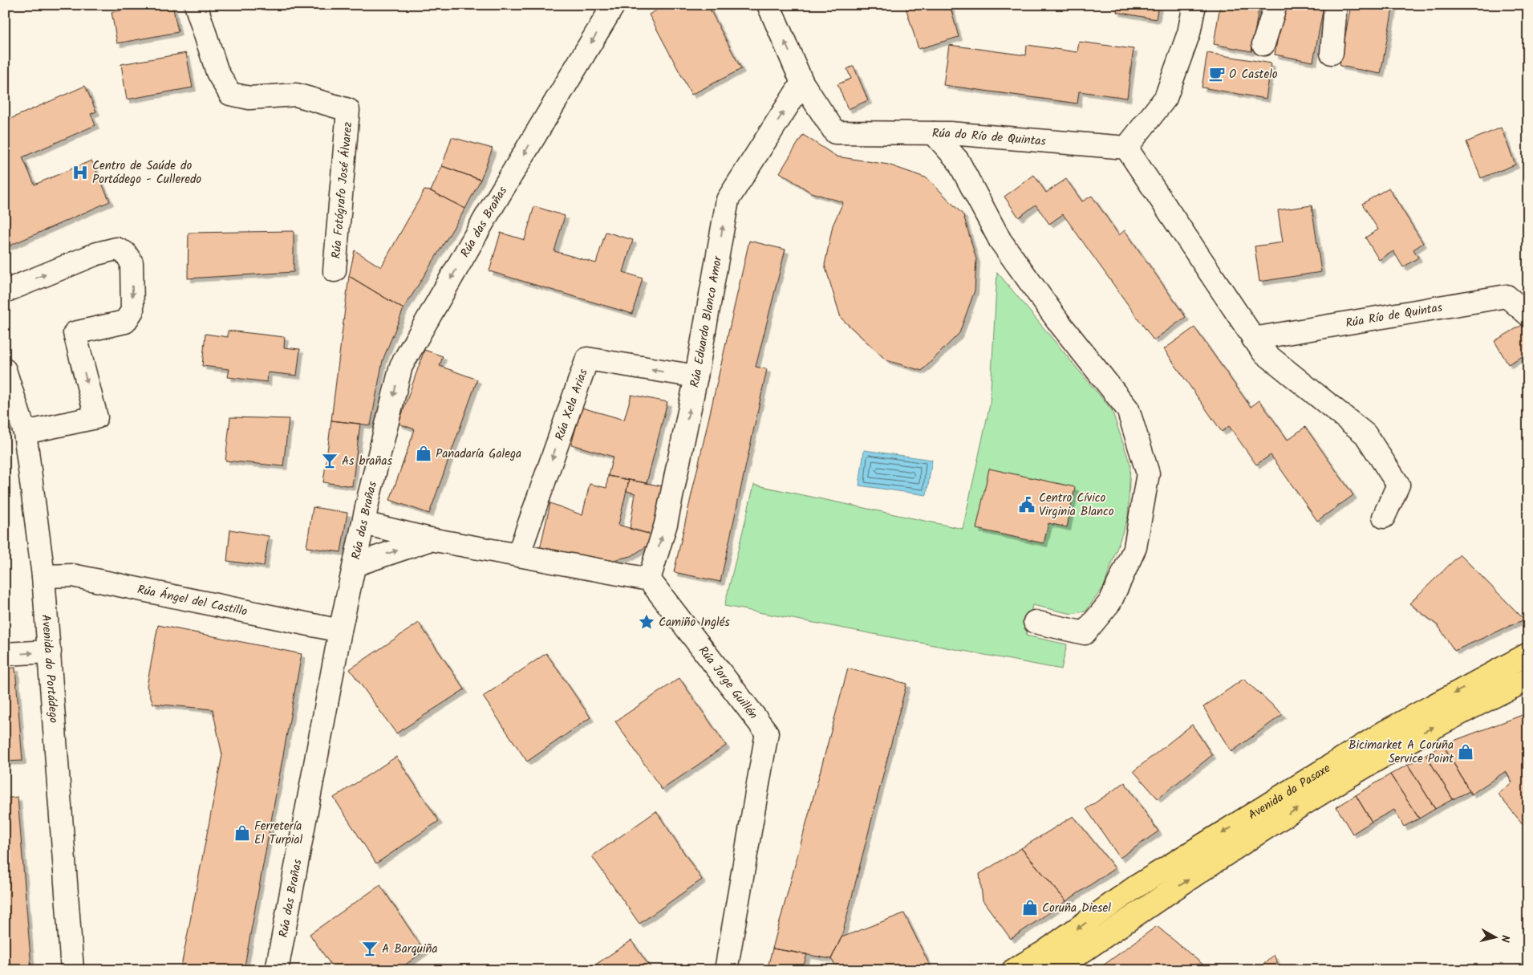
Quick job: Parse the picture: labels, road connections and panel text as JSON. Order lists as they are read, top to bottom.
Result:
{
  "streets": {
    "main road": ["Avenida da Pasaxe"],
    "street": [
      "Rúa do Río de Quintas",
      "Rúa Fotógrafo José Álvarez",
      "Rúa das Brañas",
      "Rúa Río de Quintas",
      "Rúa Eduardo Blanco Amor",
      "Rúa Xela Arias",
      "Rúa Ángel del Castillo",
      "Avenida do Portádego",
      "Rúa Jorge Guillén"
    ]
  },
  "crossings": [
    ["Rúa do Río de Quintas", "Rúa Eduardo Blanco Amor"],
    ["Rúa das Brañas", "Rúa Ángel del Castillo"],
    ["Rúa Eduardo Blanco Amor", "Rúa Xela Arias"],
    ["Rúa Eduardo Blanco Amor", "Rúa Jorge Guillén"],
    ["Rúa Ángel del Castillo", "Avenida do Portádego"]
  ],
  "one_way": ["Rúa das Brañas", "Rúa Eduardo Blanco Amor"],
  "places": {
    "cafe": ["O Castelo"],
    "hospital": ["Centro de Saúde do Portádego - Culleredo"],
    "shop": [
      "Panadaría Galega",
      "Bicimarket A Coruña Service Point",
      "Ferretería El Turpial",
      "Coruña Diesel"
    ],
    "bar": ["As brañas", "A Barquiña"],
    "public building": ["Centro Cívico Virginia Blanco"],
    "place": ["Camiño Inglés"]
  },
  "north": "right"
}
